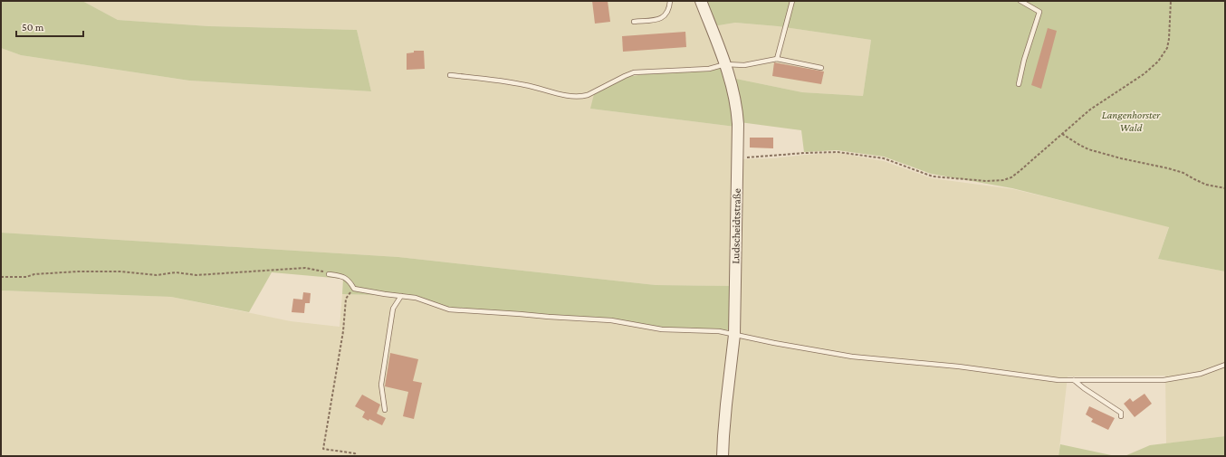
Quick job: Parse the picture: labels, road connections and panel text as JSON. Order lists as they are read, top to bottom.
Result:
{
  "streets": {
    "street": ["Ludscheidtstraße"]
  },
  "parks": ["Langenhorster Wald"],
  "scale_bar": "50 m"
}
